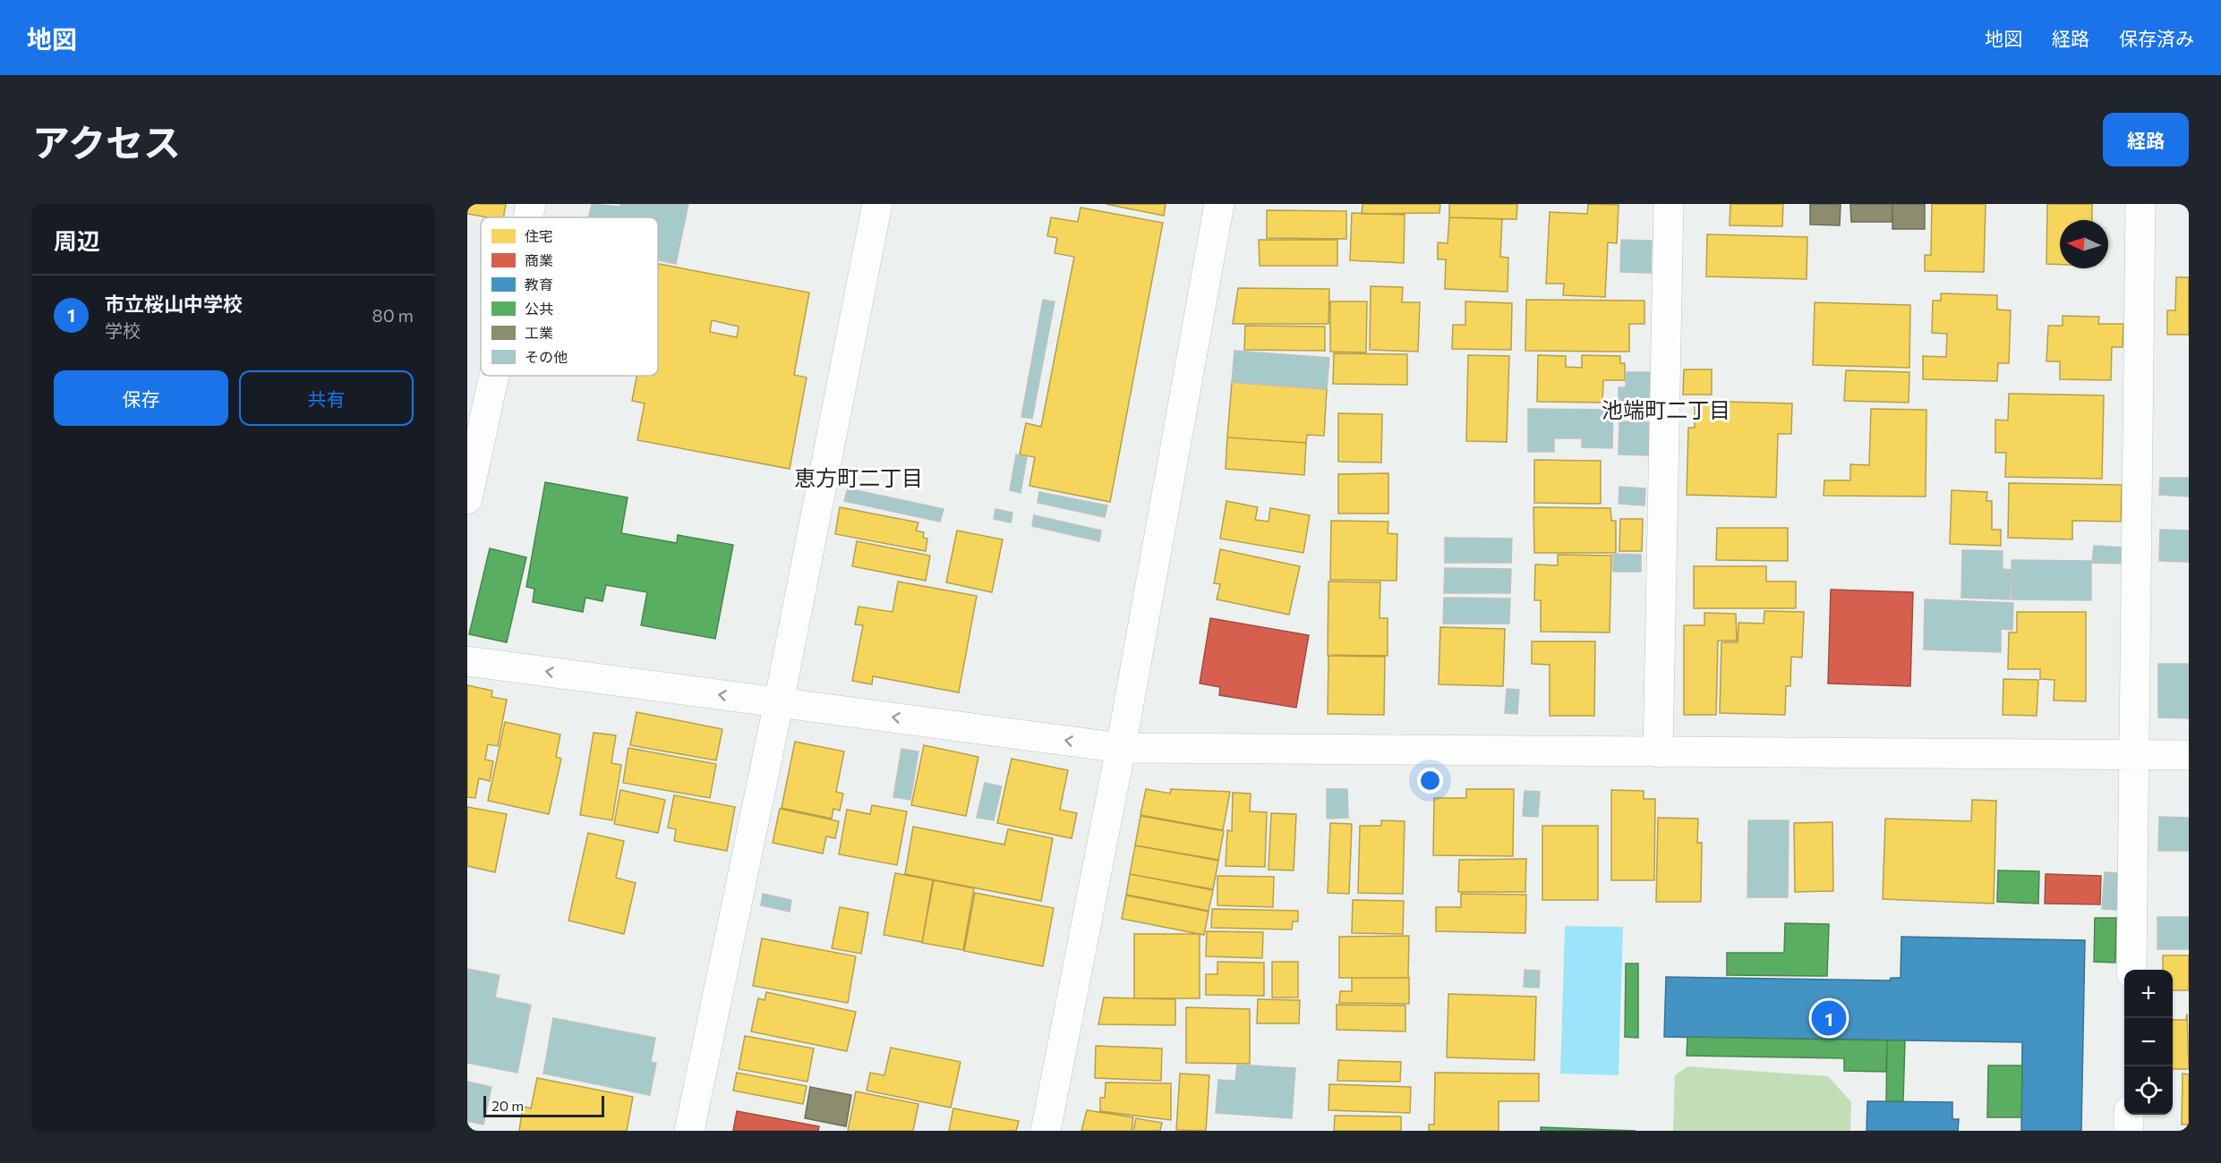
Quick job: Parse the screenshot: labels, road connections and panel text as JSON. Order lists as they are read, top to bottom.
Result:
{
  "districts": ["池端町二丁目", "恵方町二丁目"],
  "legend": [
    "住宅",
    "商業",
    "教育",
    "公共",
    "工業",
    "その他"
  ],
  "scale_bar": "20 m",
  "north": "left",
  "page": {
    "header": "地図",
    "nav": ["地図", "経路", "保存済み"],
    "title": "アクセス",
    "buttons": [
      "経路",
      ["保存", "共有"]
    ],
    "heading": "周辺",
    "list": [
      {
        "mark": "1",
        "name": "市立桜山中学校",
        "note": "学校",
        "value": "80 m"
      }
    ],
    "map_buttons": ["+", "−"],
    "pins": "1",
    "scale": "20 m"
  }
}
